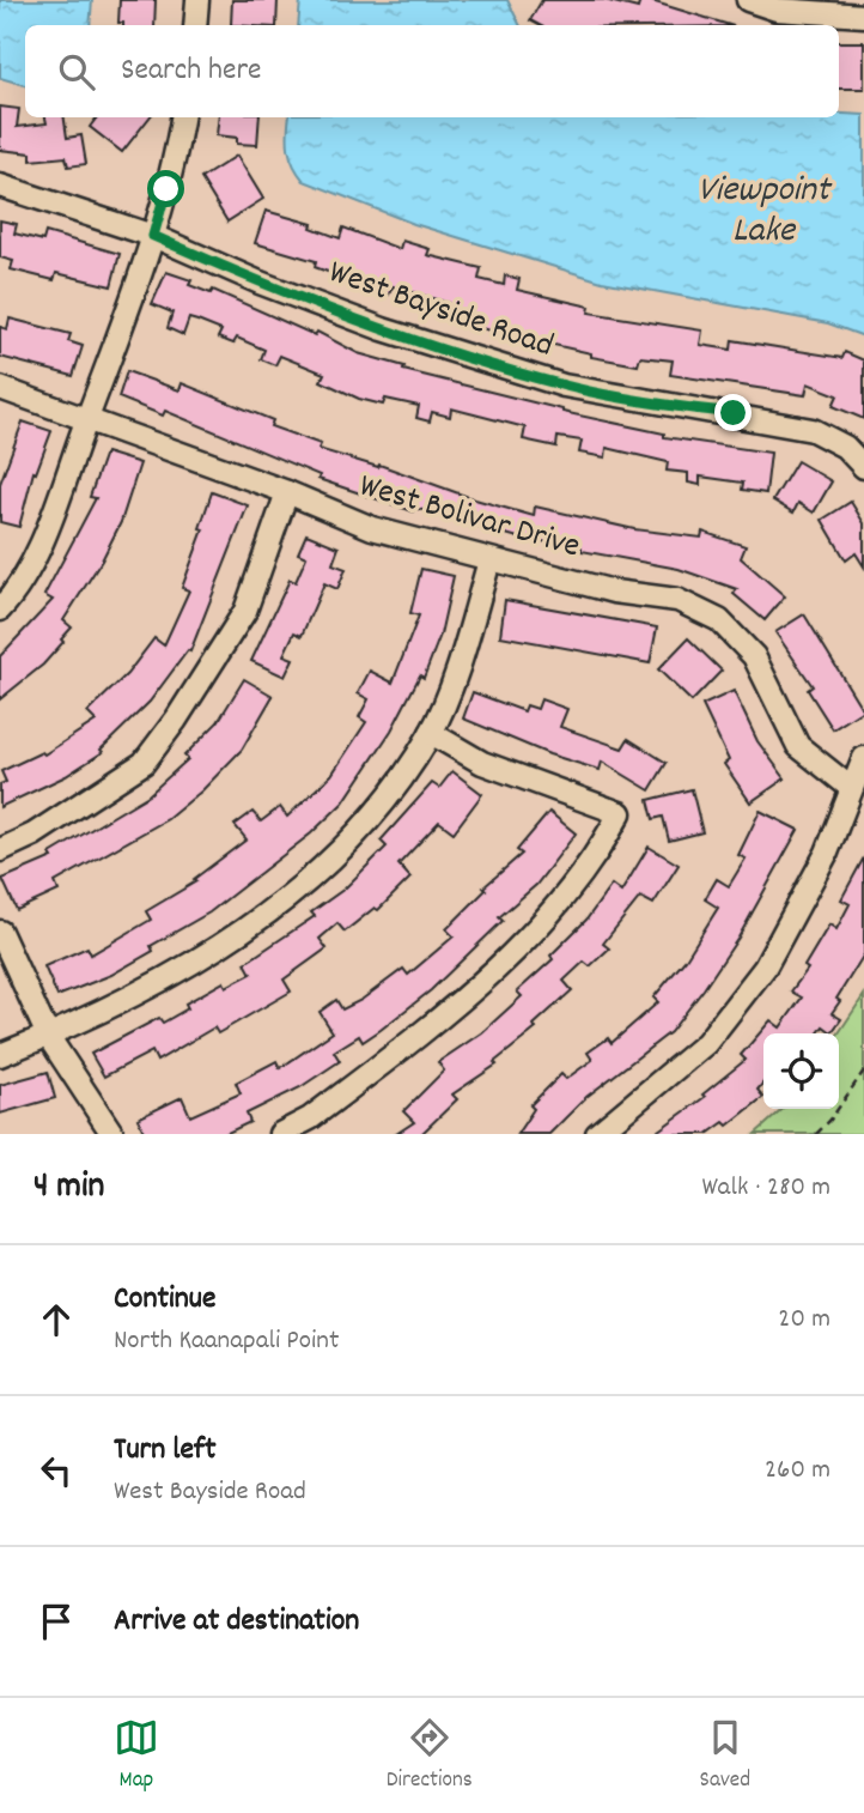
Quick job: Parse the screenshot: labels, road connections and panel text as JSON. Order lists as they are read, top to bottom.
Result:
{
  "streets": {
    "street": ["West Bayside Road", "West Bolivar Drive"]
  },
  "water": ["Viewpoint Lake"],
  "page": {
    "search": "Search here",
    "heading": ["4 min", "Walk · 280 m"],
    "list": [
      ["Continue", "North Kaanapali Point", "20 m"],
      ["Turn left", "West Bayside Road", "260 m"],
      "Arrive at destination"
    ],
    "nav": ["Map", "Directions", "Saved"]
  }
}
